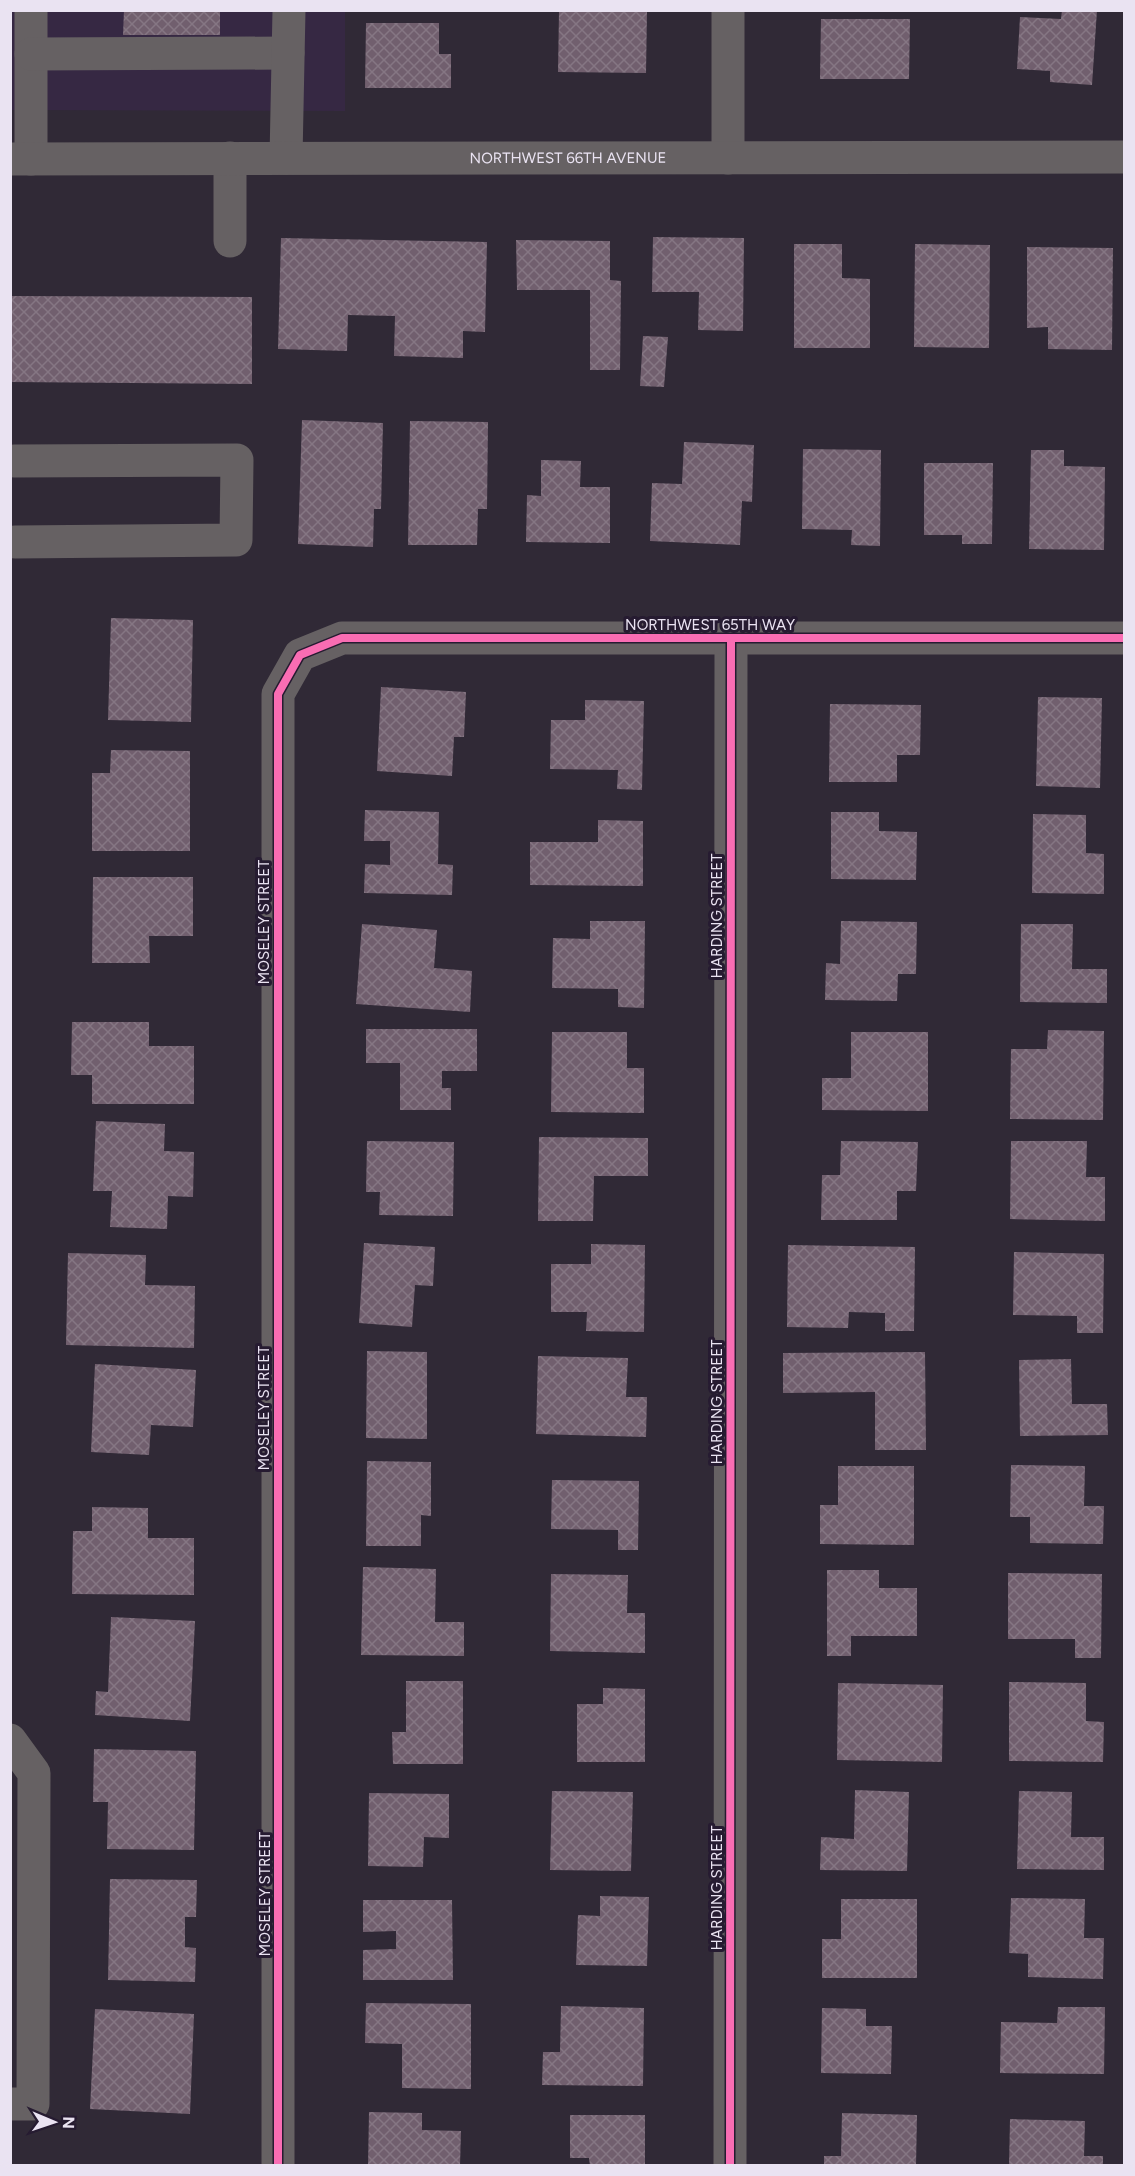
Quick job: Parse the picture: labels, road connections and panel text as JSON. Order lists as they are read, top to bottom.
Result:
{
  "streets": {
    "street": [
      "NORTHWEST 66TH AVENUE",
      "NORTHWEST 65TH WAY",
      "HARDING STREET",
      "MOSELEY STREET"
    ]
  },
  "crossings": [
    ["NORTHWEST 65TH WAY", "HARDING STREET"],
    ["NORTHWEST 65TH WAY", "MOSELEY STREET"]
  ],
  "north": "right"
}
